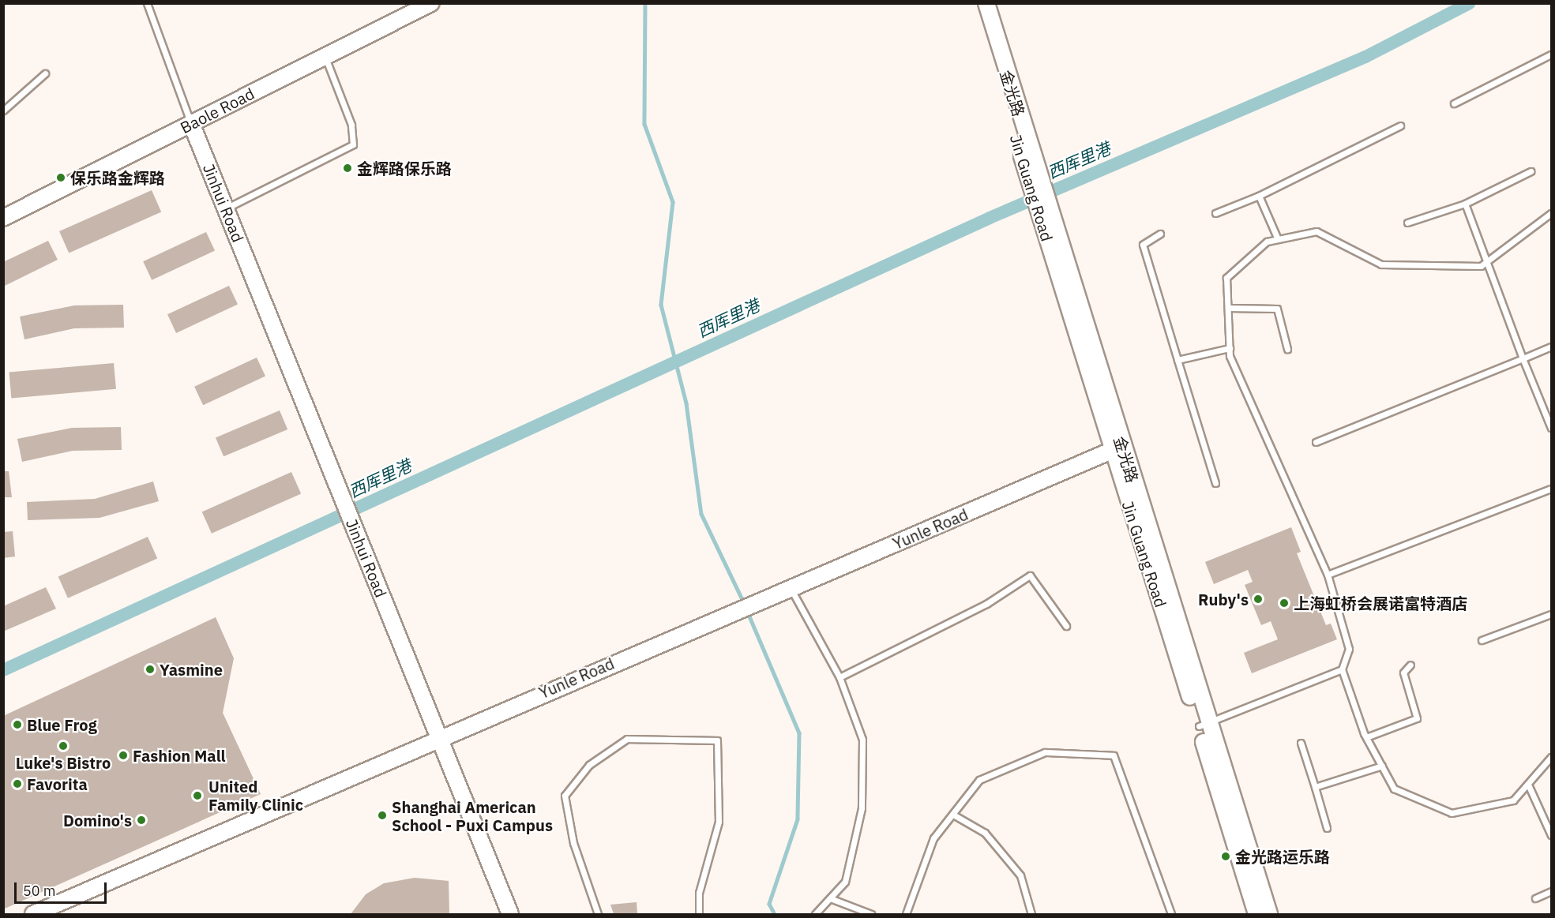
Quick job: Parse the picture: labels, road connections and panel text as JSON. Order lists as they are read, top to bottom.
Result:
{
  "streets": {
    "street": [
      "金光路",
      "Baole Road",
      "Jin Guang Road",
      "Jinhui Road",
      "Yunle Road"
    ]
  },
  "crossings": [
    ["金光路", "Jin Guang Road"],
    ["Baole Road", "Jinhui Road"],
    ["Jin Guang Road", "Yunle Road"],
    ["Jinhui Road", "Yunle Road"]
  ],
  "water": ["西厍里港"],
  "places": [
    "金辉路保乐路",
    "保乐路金辉路",
    "Ruby's",
    "上海虹桥会展诺富特酒店",
    "Yasmine",
    "Blue Frog",
    "Luke's Bistro",
    "Fashion Mall",
    "Favorita",
    "United Family Clinic",
    "Shanghai American School - Puxi Campus",
    "Domino's",
    "金光路运乐路"
  ],
  "scale_bar": "50 m"
}
